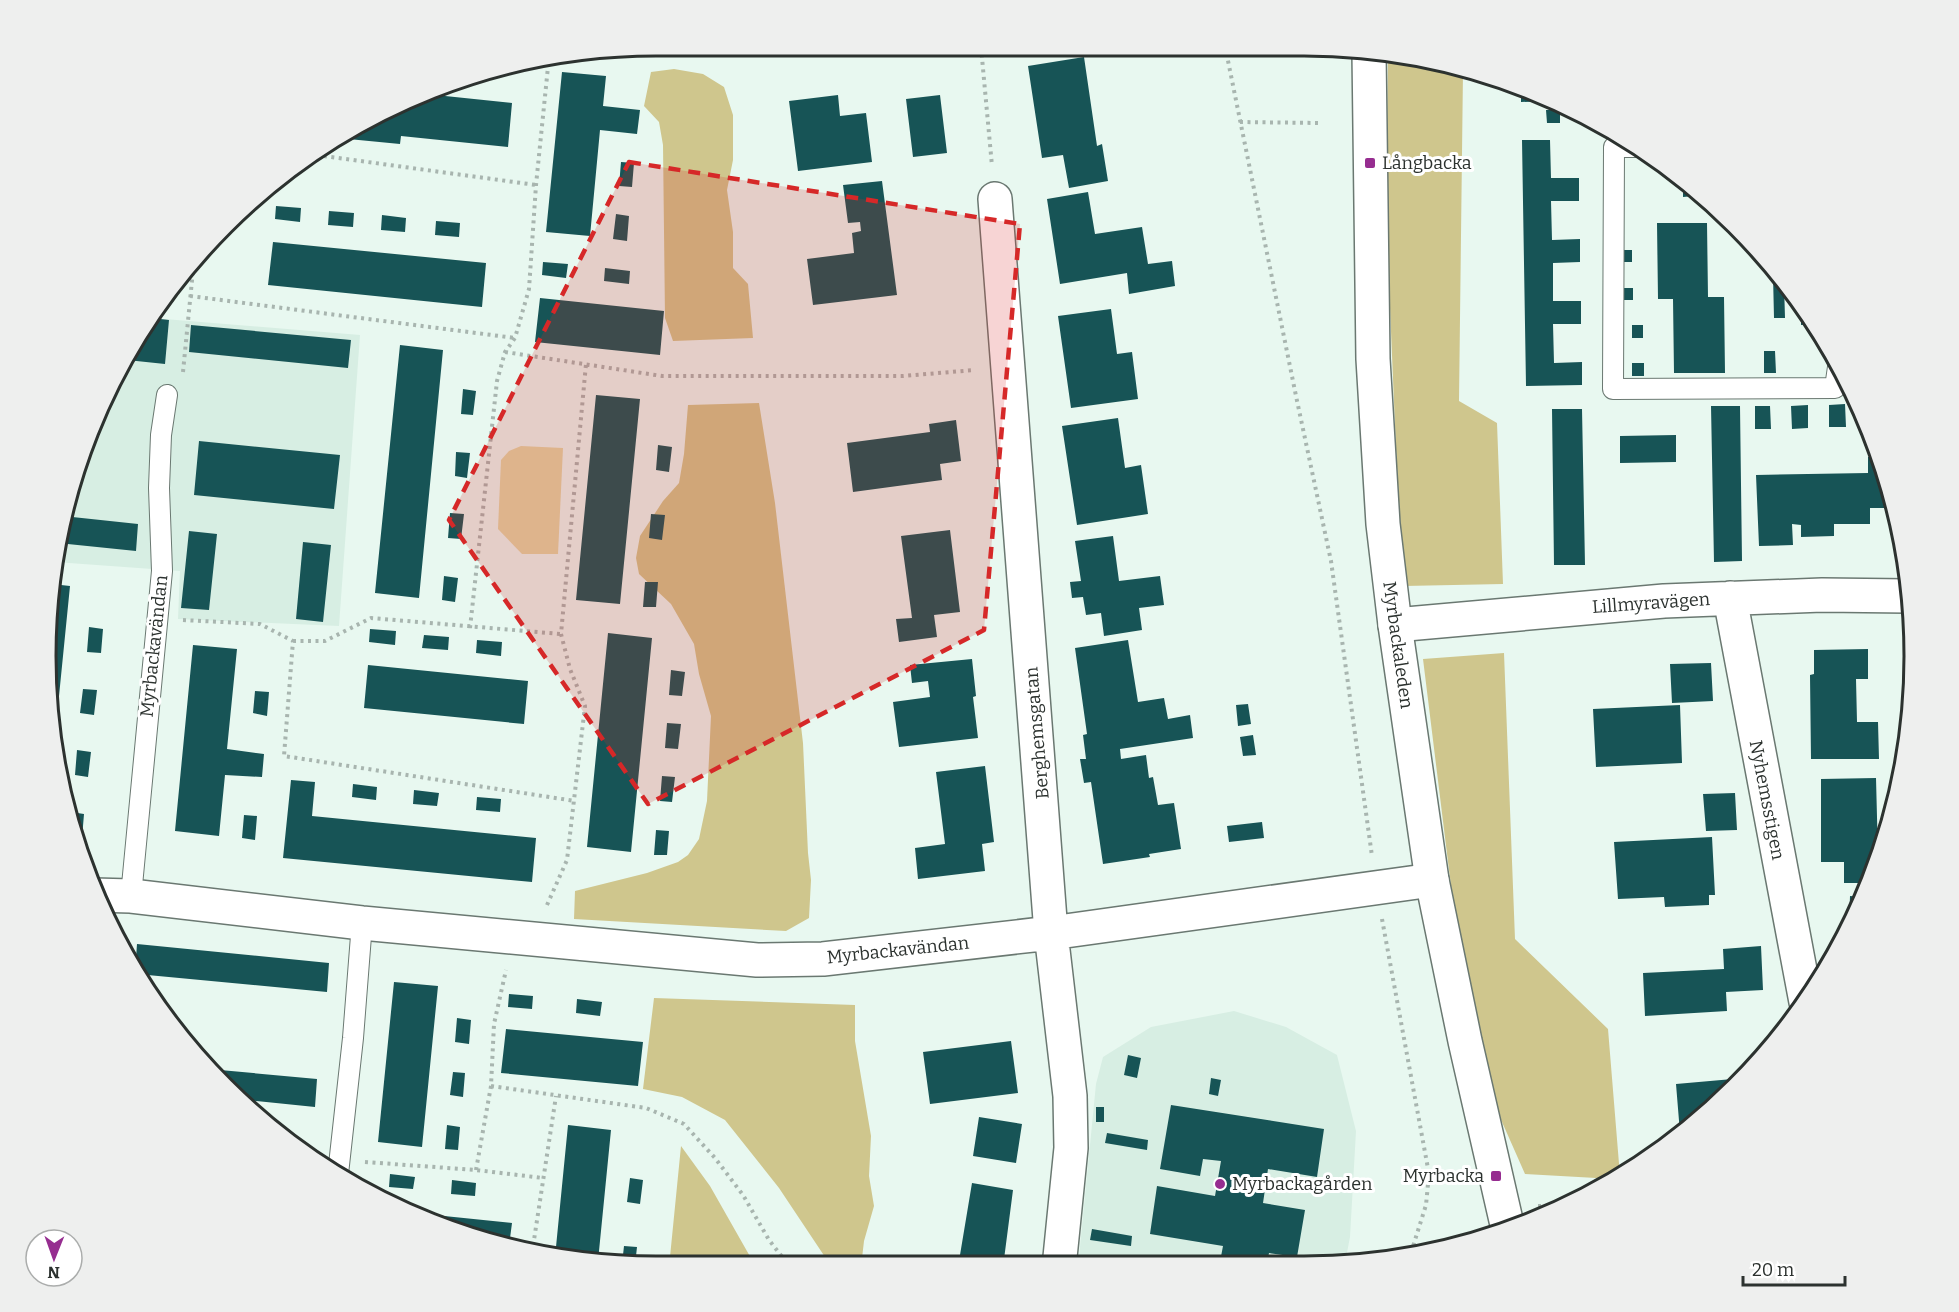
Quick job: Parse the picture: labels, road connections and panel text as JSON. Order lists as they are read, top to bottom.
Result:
{
  "streets": {
    "street": [
      "Lillmyravägen",
      "Myrbackaleden",
      "Myrbackavändan",
      "Berghemsgatan",
      "Nyhemsstigen"
    ]
  },
  "crossings": [
    ["Lillmyravägen", "Myrbackaleden"],
    ["Lillmyravägen", "Nyhemsstigen"],
    ["Myrbackaleden", "Myrbackavändan"],
    ["Myrbackavändan", "Berghemsgatan"]
  ],
  "places": {
    "transit": ["Långbacka", "Myrbacka"],
    "other": ["Myrbackagården"]
  },
  "scale_bar": "20 m",
  "north": "bottom"
}
